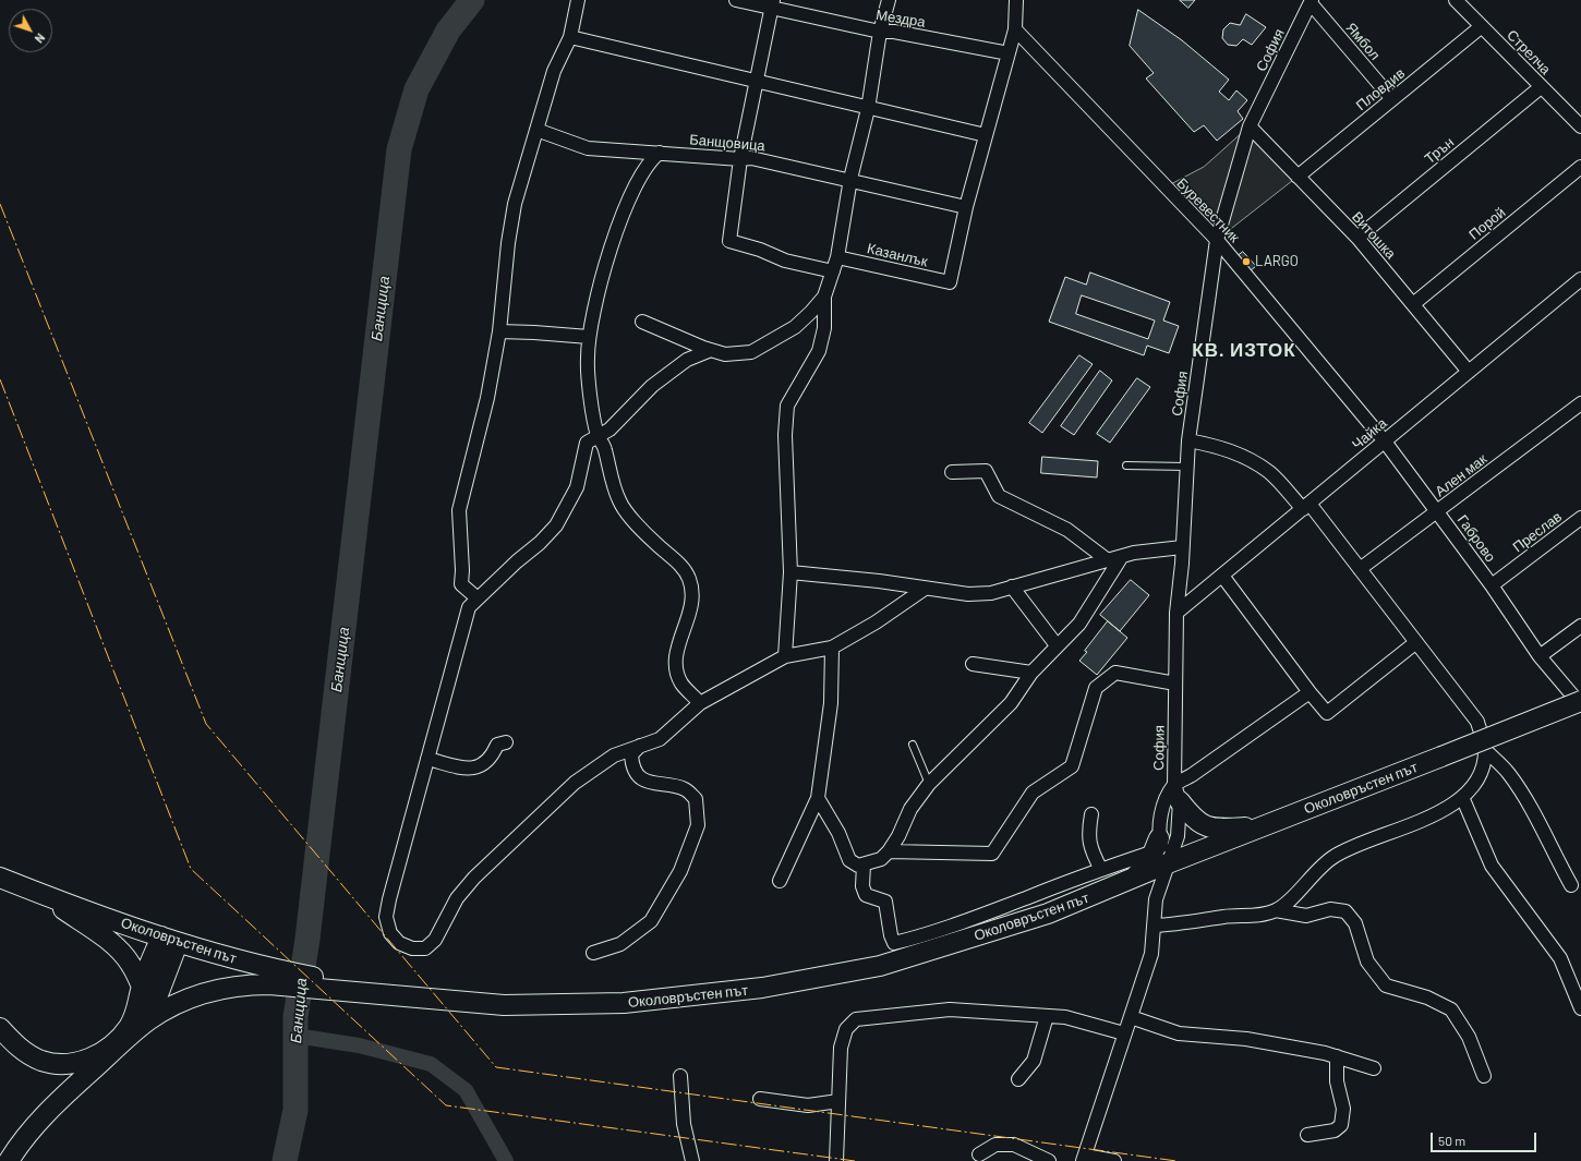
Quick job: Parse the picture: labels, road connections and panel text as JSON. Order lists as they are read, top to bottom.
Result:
{
  "streets": {
    "main road": ["Околовръстен път"],
    "street": [
      "Мездра",
      "Ямбол",
      "София",
      "Стрелча",
      "Пловдив",
      "Банщовица",
      "Трън",
      "Буревестник",
      "Порой",
      "Витошка",
      "Казанлък",
      "Чайка",
      "Ален мак",
      "Преслав",
      "Габрово"
    ]
  },
  "crossings": [
    ["Ямбол", "София"],
    ["Ямбол", "Пловдив"],
    ["София", "Буревестник"],
    ["София", "Витошка"],
    ["София", "Чайка"],
    ["София", "Околовръстен път"],
    ["Стрелча", "Пловдив"],
    ["Стрелча", "Трън"],
    ["Пловдив", "Витошка"],
    ["Банщовица", "Казанлък"],
    ["Трън", "Витошка"],
    ["Буревестник", "Чайка"],
    ["Буревестник", "Габрово"],
    ["Порой", "Витошка"],
    ["Витошка", "Чайка"],
    ["Чайка", "Габрово"],
    ["Ален мак", "Габрово"],
    ["Преслав", "Габрово"]
  ],
  "districts": ["КВ. ИЗТОК"],
  "water": ["Банщица"],
  "places": ["LARGO"],
  "scale_bar": "50 m",
  "north": "bottom right"
}
